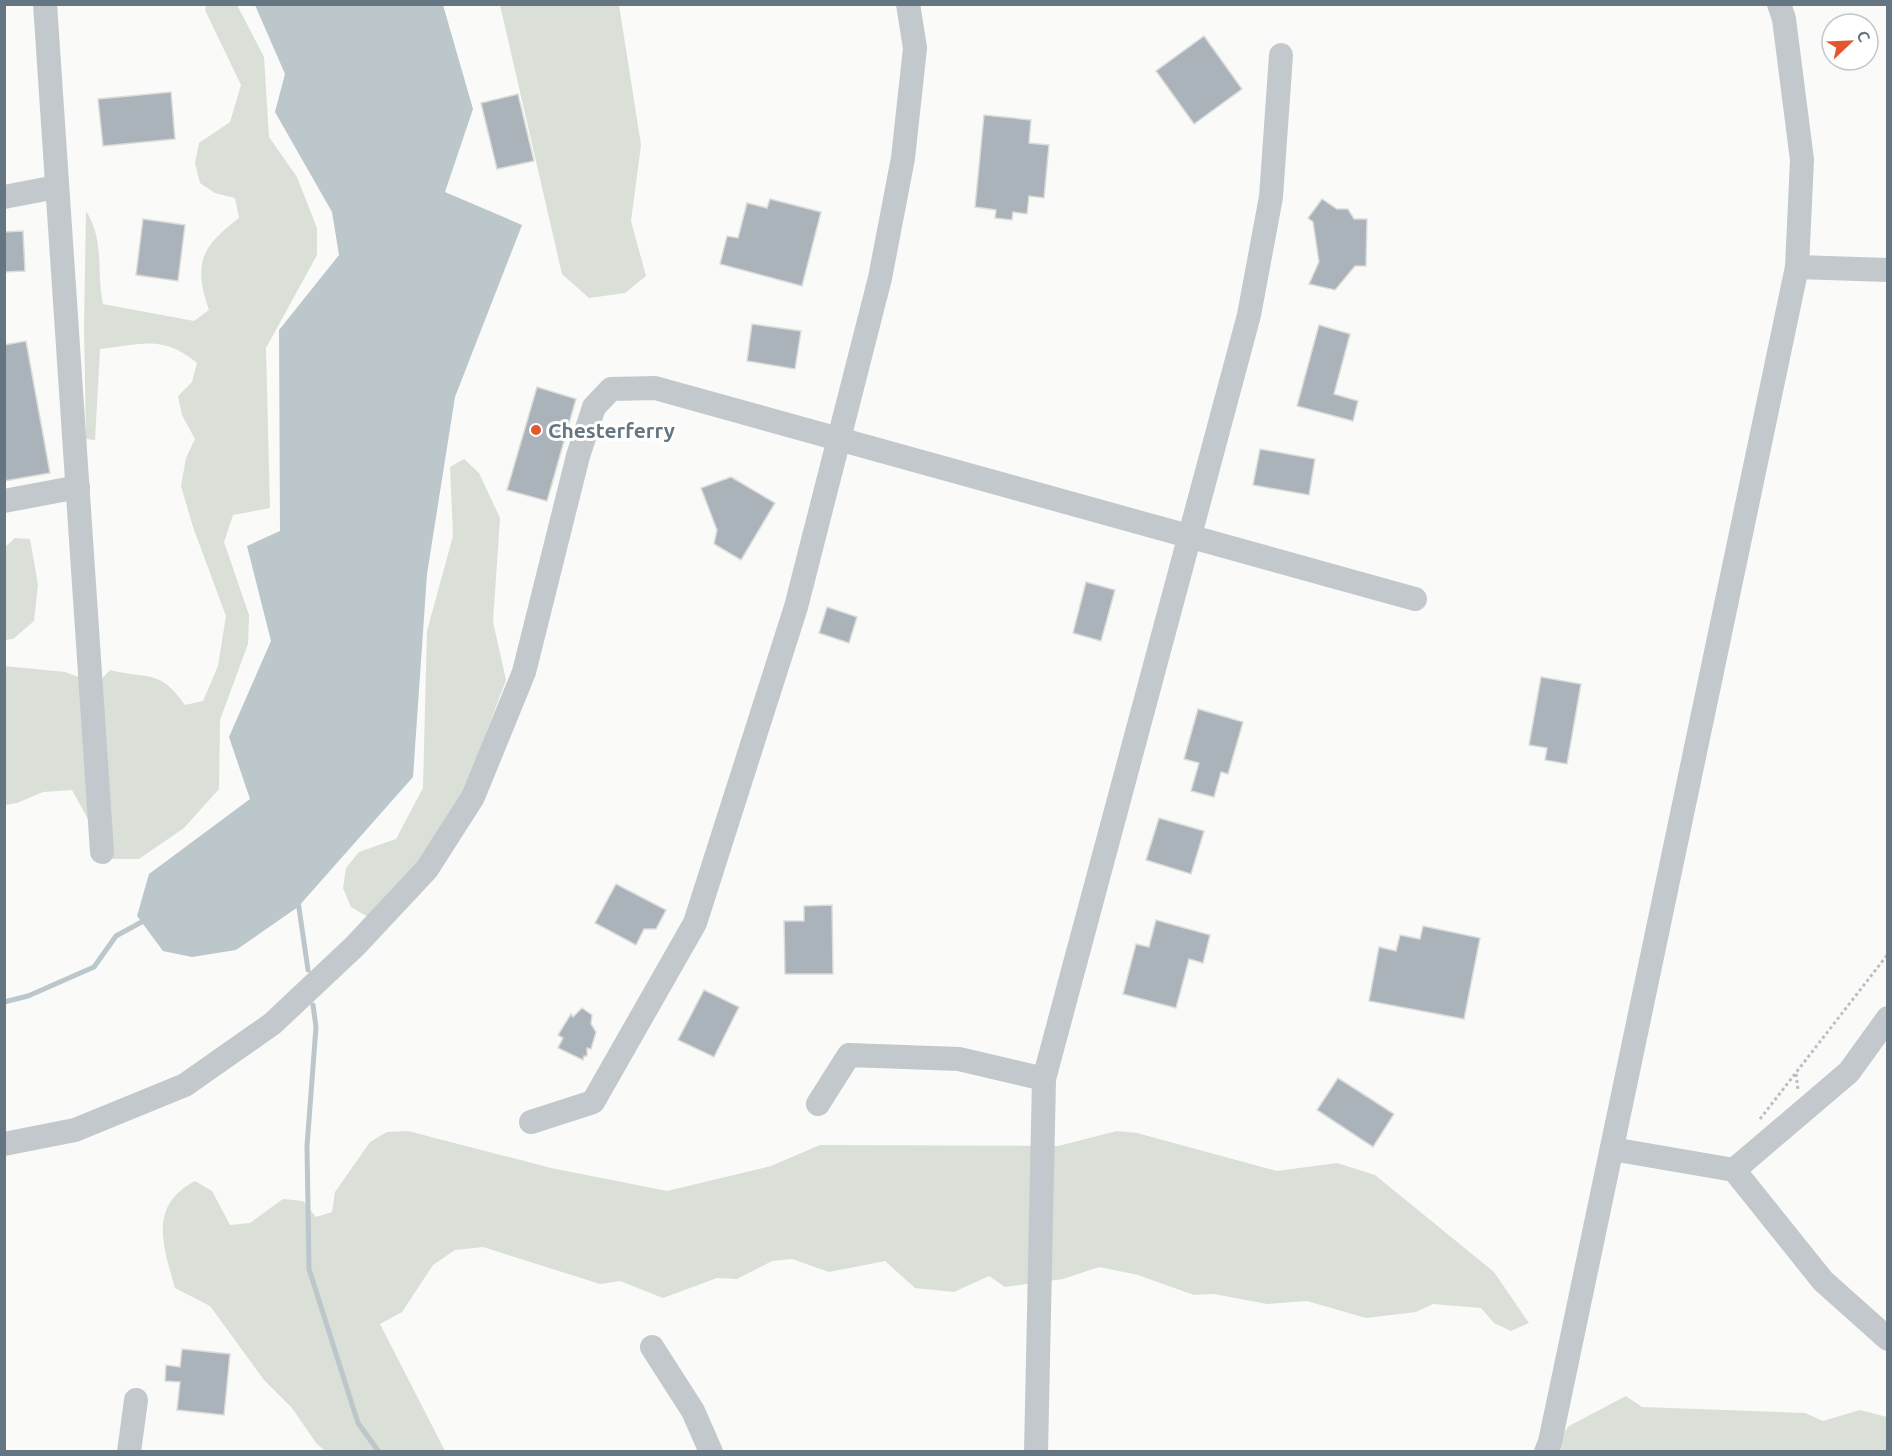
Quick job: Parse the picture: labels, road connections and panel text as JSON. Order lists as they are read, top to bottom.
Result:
{
  "places": ["Chesterferry"],
  "north": "top right"
}
